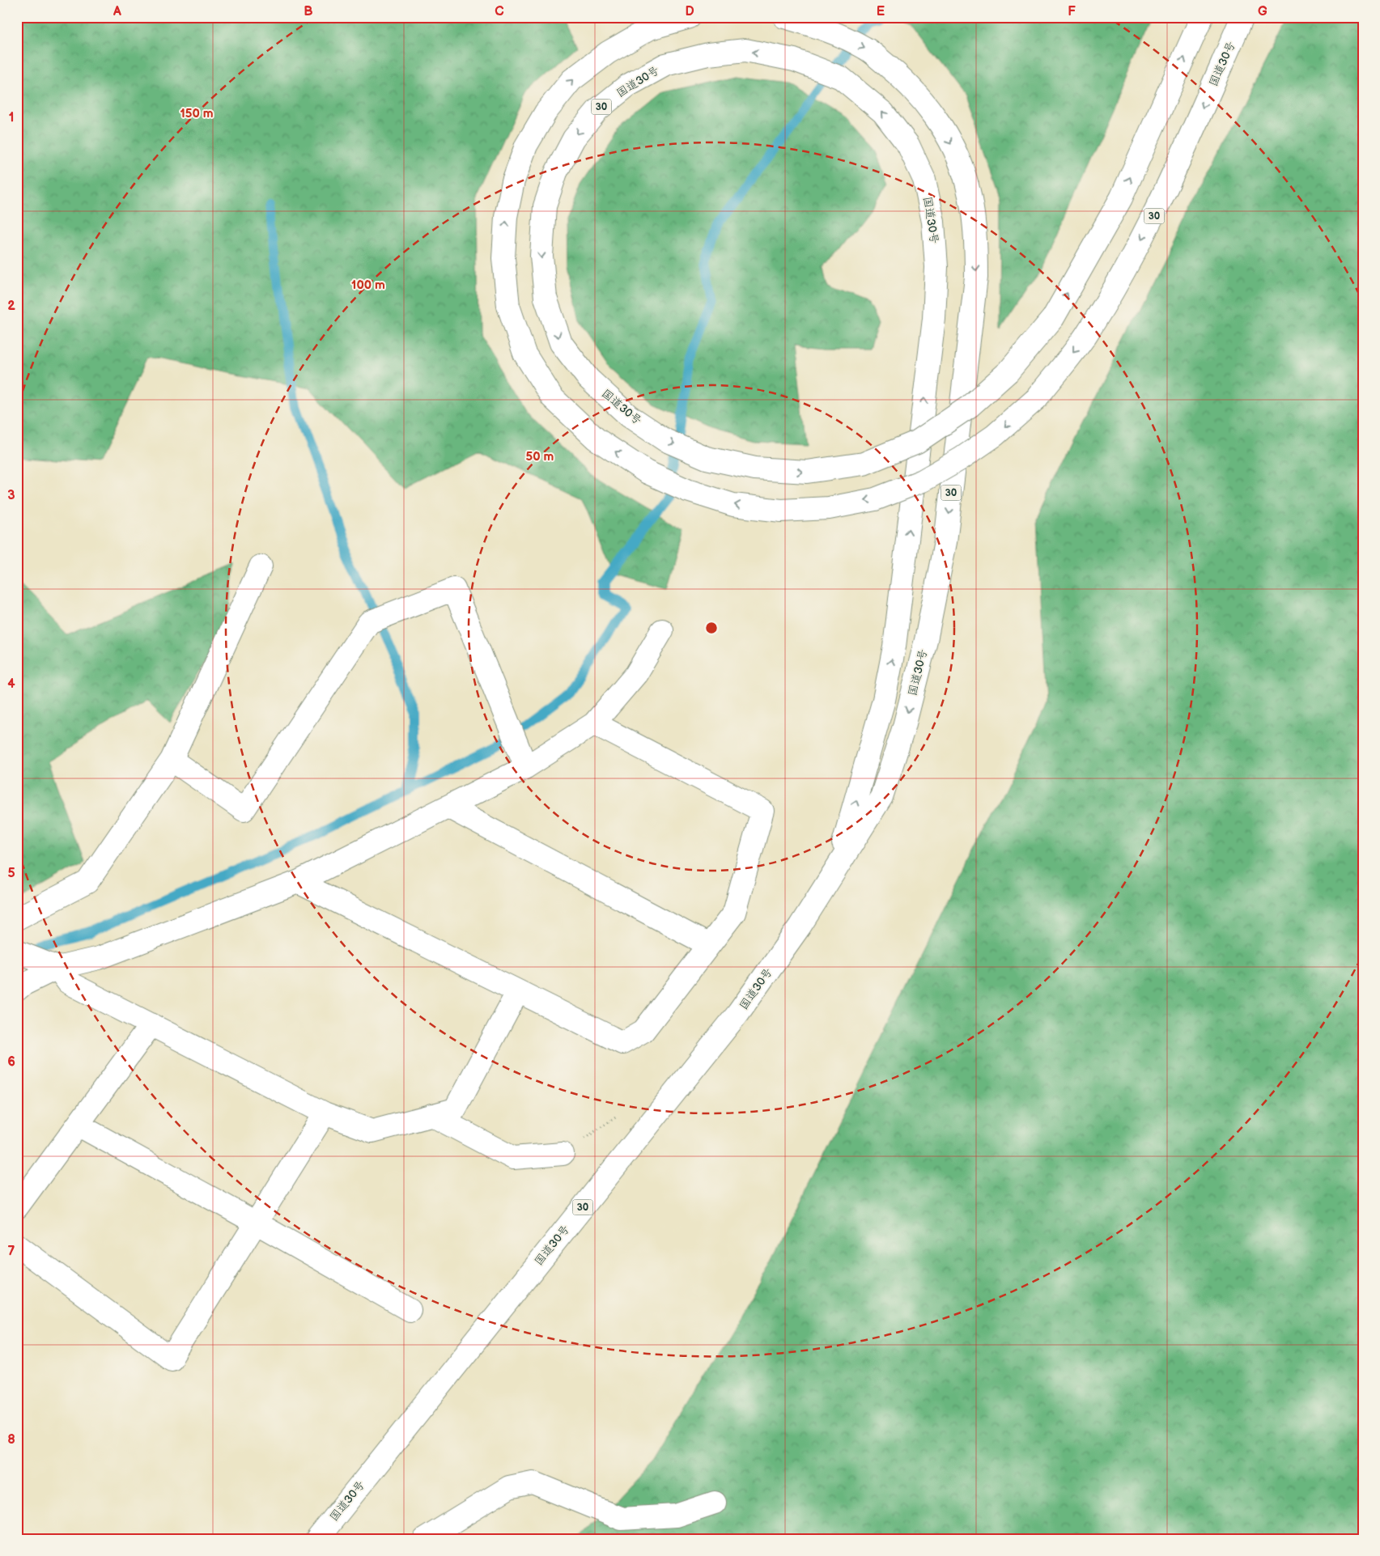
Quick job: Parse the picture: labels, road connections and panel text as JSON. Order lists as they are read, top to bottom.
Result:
{
  "streets": {
    "main road": ["国道30号", "30"]
  },
  "grid": {
    "columns": [
      "A",
      "B",
      "C",
      "D",
      "E",
      "F",
      "G"
    ],
    "rows": [
      "1",
      "2",
      "3",
      "4",
      "5",
      "6",
      "7",
      "8"
    ]
  },
  "rings": ["150 m", "100 m", "50 m"]
}
